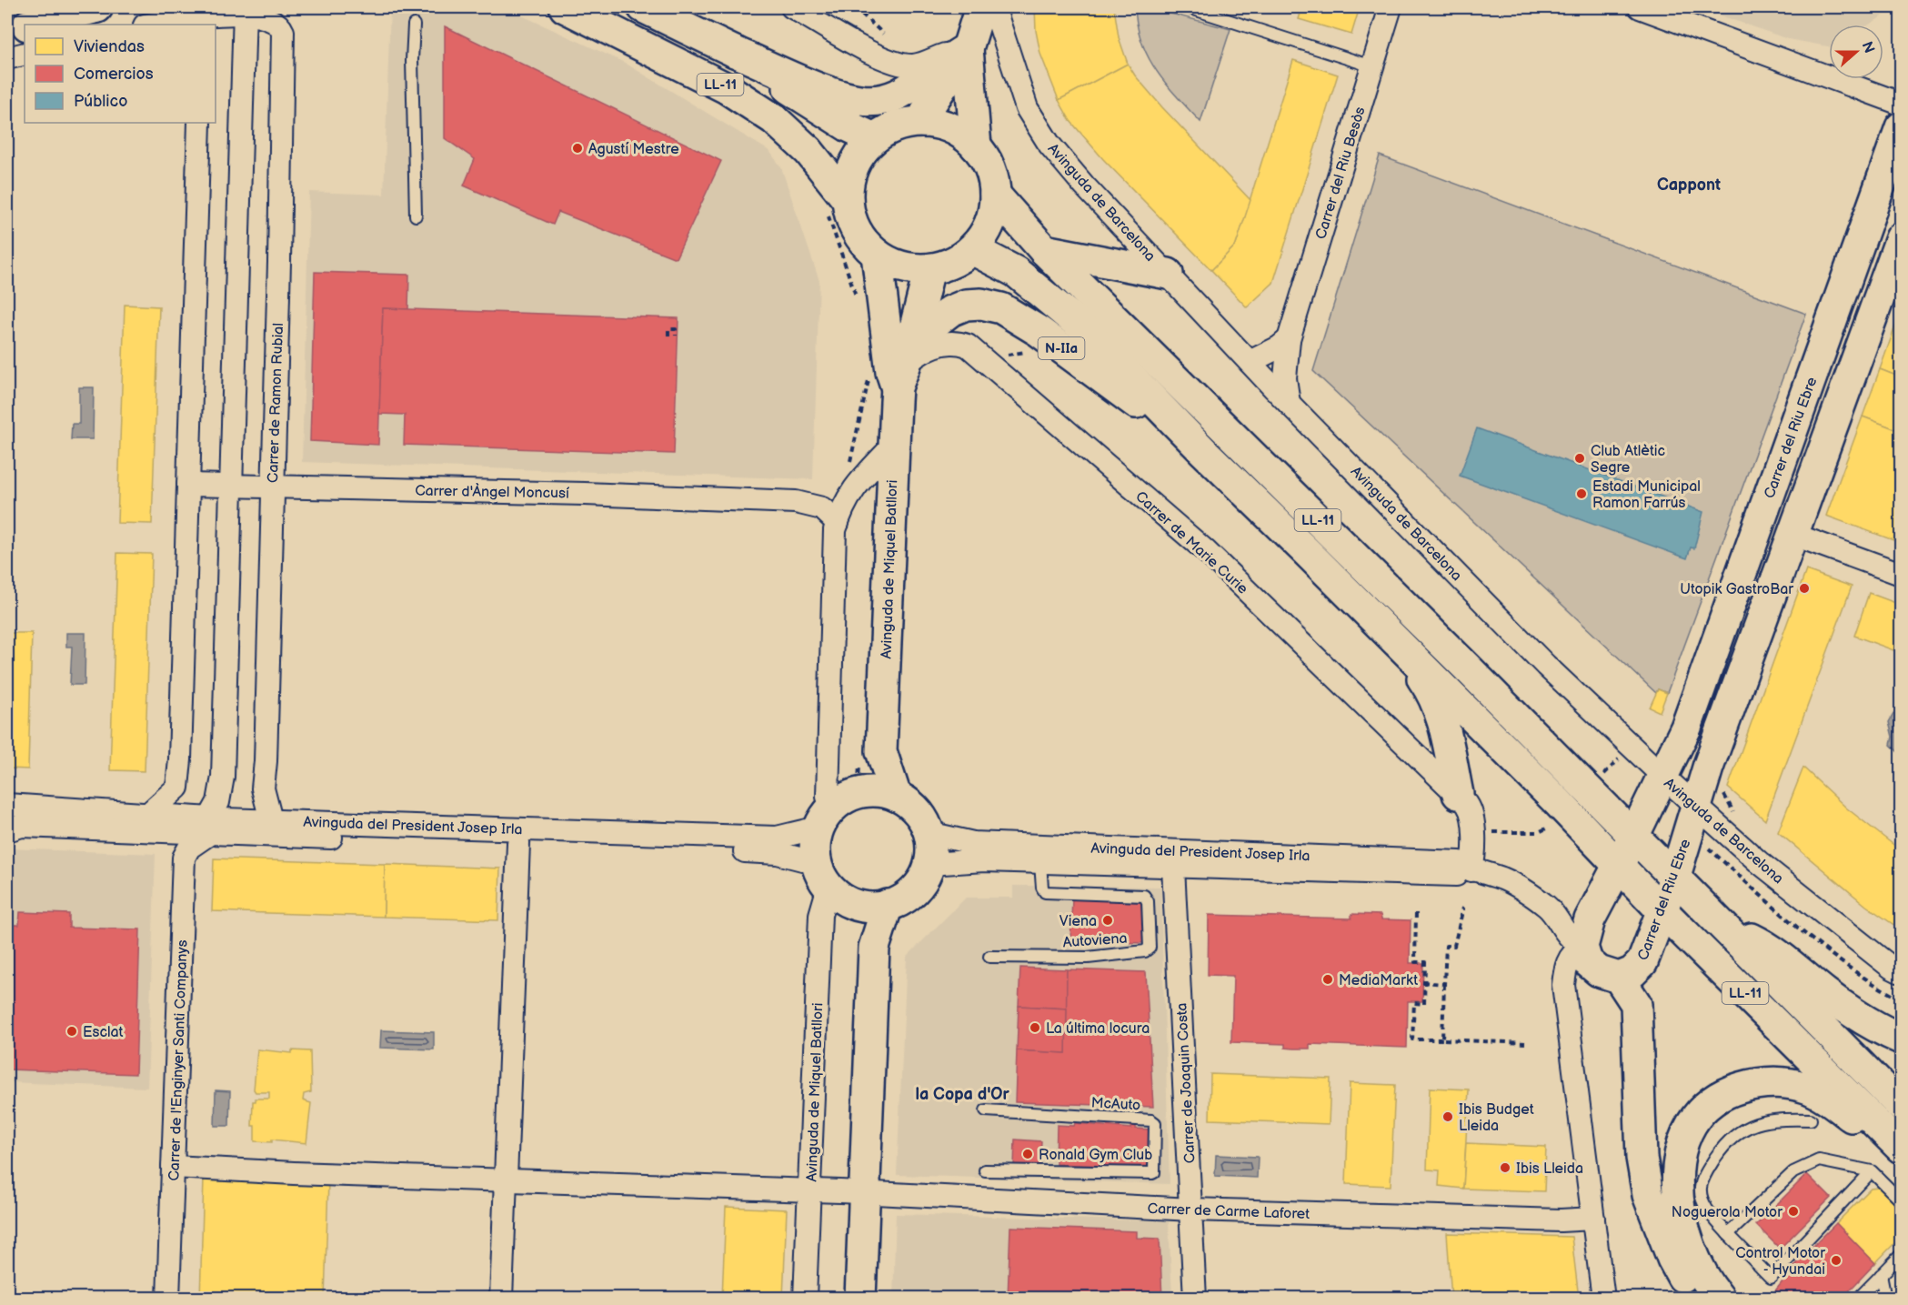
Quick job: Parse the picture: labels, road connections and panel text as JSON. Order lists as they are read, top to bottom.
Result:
{
  "streets": {
    "main road": [
      "LL-11",
      "N-IIa",
      "Carrer del Riu Ebre",
      "Avinguda de Miquel Batllori"
    ],
    "street": [
      "Carrer del Riu Besòs",
      "Avinguda de Barcelona",
      "Carrer de Ramon Rubial",
      "Carrer d'Àngel Moncusí",
      "Carrer de Marie Curie",
      "Avinguda del President Josep Irla",
      "Carrer de l'Enginyer Santi Companys",
      "Carrer de Joaquin Costa",
      "Carrer de Carme Laforet"
    ],
    "lane": ["Autoviena", "McAuto"]
  },
  "crossings": [
    ["LL-11", "N-IIa"],
    ["LL-11", "Carrer del Riu Ebre"],
    ["LL-11", "Avinguda de Miquel Batllori"],
    ["Carrer del Riu Besòs", "Avinguda de Barcelona"],
    ["Avinguda de Barcelona", "Carrer del Riu Ebre"],
    ["N-IIa", "Carrer de Marie Curie"],
    ["N-IIa", "Avinguda de Miquel Batllori"],
    ["Carrer de Ramon Rubial", "Carrer d'Àngel Moncusí"],
    ["Carrer de Ramon Rubial", "Avinguda del President Josep Irla"],
    ["Carrer del Riu Ebre", "Avinguda del President Josep Irla"],
    ["Carrer de Marie Curie", "Avinguda de Miquel Batllori"],
    ["Carrer de Marie Curie", "Avinguda del President Josep Irla"],
    ["Avinguda de Miquel Batllori", "Avinguda del President Josep Irla"],
    ["Avinguda de Miquel Batllori", "Carrer de Carme Laforet"],
    ["Avinguda del President Josep Irla", "Autoviena"],
    ["Avinguda del President Josep Irla", "Carrer de l'Enginyer Santi Companys"],
    ["Avinguda del President Josep Irla", "Carrer de Joaquin Costa"],
    ["Carrer de l'Enginyer Santi Companys", "Carrer de Carme Laforet"],
    ["Carrer de Joaquin Costa", "Carrer de Carme Laforet"]
  ],
  "districts": ["Cappont", "la Copa d'Or"],
  "places": [
    "Agustí Mestre",
    "Club Atlètic Segre",
    "Estadi Municipal Ramon Farrús",
    "Utopik GastroBar",
    "Viena",
    "MediaMarkt",
    "La última locura",
    "Esclat",
    "Ibis Budget Lleida",
    "Ronald Gym Club",
    "Ibis Lleida",
    "Noguerola Motor",
    "Control Motor - Hyundai"
  ],
  "legend": ["Viviendas", "Comercios", "Público"],
  "north": "right"
}
